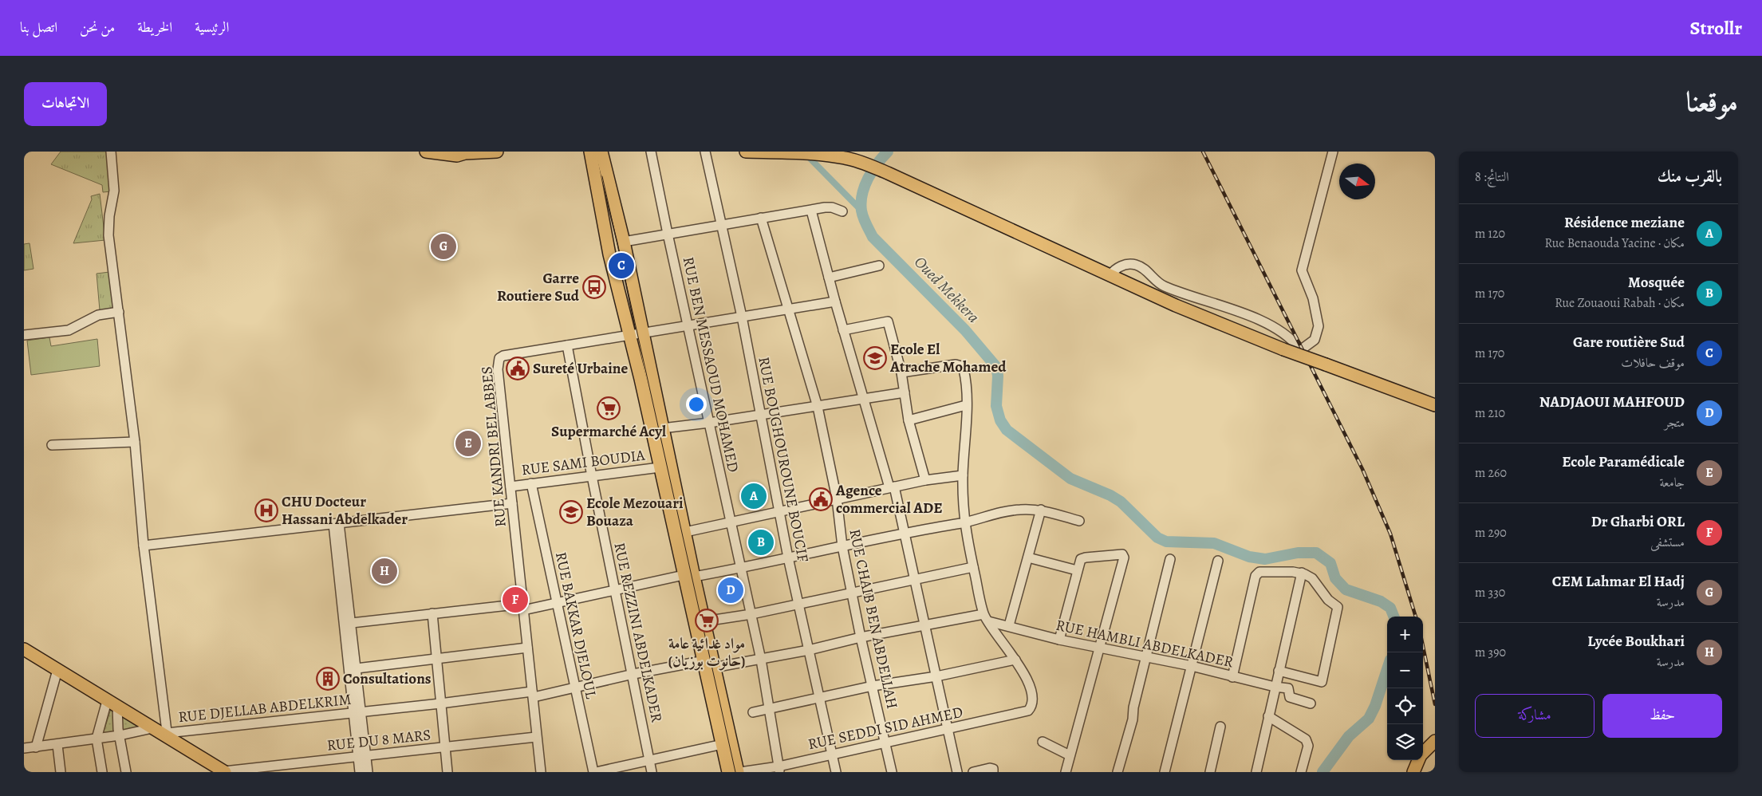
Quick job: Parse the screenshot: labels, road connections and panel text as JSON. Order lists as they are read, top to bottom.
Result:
{
  "streets": {
    "street": [
      "RUE BEN MESSAOUD MOHAMED",
      "RUE KANDRI BEL ABBES",
      "RUE BOUGHOUROUNE BOUCIF",
      "RUE SAMI BOUDIA",
      "RUE CHAIB BEN ABDELLAH",
      "RUE BAKKAR DJELOUL",
      "RUE REZZINI ABDELKADER",
      "RUE HAMBLI ABDELKADER",
      "RUE DJELLAB ABDELKRIM",
      "RUE SEDDI SID AHMED",
      "RUE DU 8 MARS"
    ]
  },
  "crossings": [
    ["RUE BEN MESSAOUD MOHAMED", "RUE KANDRI BEL ABBES"],
    ["RUE BEN MESSAOUD MOHAMED", "RUE DJELLAB ABDELKRIM"],
    ["RUE BEN MESSAOUD MOHAMED", "RUE SEDDI SID AHMED"],
    ["RUE KANDRI BEL ABBES", "RUE BOUGHOUROUNE BOUCIF"],
    ["RUE KANDRI BEL ABBES", "RUE SAMI BOUDIA"],
    ["RUE KANDRI BEL ABBES", "RUE CHAIB BEN ABDELLAH"],
    ["RUE KANDRI BEL ABBES", "RUE REZZINI ABDELKADER"],
    ["RUE KANDRI BEL ABBES", "RUE DJELLAB ABDELKRIM"],
    ["RUE KANDRI BEL ABBES", "RUE DU 8 MARS"],
    ["RUE BOUGHOUROUNE BOUCIF", "RUE DJELLAB ABDELKRIM"],
    ["RUE BOUGHOUROUNE BOUCIF", "RUE SEDDI SID AHMED"],
    ["RUE SAMI BOUDIA", "RUE BAKKAR DJELOUL"],
    ["RUE SAMI BOUDIA", "RUE REZZINI ABDELKADER"],
    ["RUE CHAIB BEN ABDELLAH", "RUE DJELLAB ABDELKRIM"],
    ["RUE CHAIB BEN ABDELLAH", "RUE SEDDI SID AHMED"],
    ["RUE BAKKAR DJELOUL", "RUE DJELLAB ABDELKRIM"],
    ["RUE REZZINI ABDELKADER", "RUE DJELLAB ABDELKRIM"],
    ["RUE HAMBLI ABDELKADER", "RUE DJELLAB ABDELKRIM"]
  ],
  "water": ["Oued Mekkera"],
  "places": {
    "bus stop": ["Garre Routiere Sud"],
    "school or university": ["Ecole El Atrache Mohamed", "Ecole Mezouari Bouaza"],
    "public building": ["Sureté Urbaine", "Agence commercial ADE"],
    "supermarket": ["Supermarché Acyl", "مواد غدائية عامة (حانوت بوزيان)"],
    "hospital": ["CHU Docteur Hassani Abdelkader"],
    "building": ["Consultations"]
  },
  "north": "right",
  "page": {
    "header": "Strollr",
    "nav": [
      "الرئيسية",
      "الخريطة",
      "من نحن",
      "اتصل بنا"
    ],
    "title": "موقعنا",
    "buttons": [
      "الاتجاهات",
      ["حفظ", "مشاركة"]
    ],
    "heading": ["بالقرب منك", "النتائج: 8"],
    "list": [
      {
        "mark": "A",
        "name": "Résidence meziane",
        "note": "مكان · Rue Benaouda Yacine",
        "value": "120 m"
      },
      {
        "mark": "B",
        "name": "Mosquée",
        "note": "مكان · Rue Zouaoui Rabah",
        "value": "170 m"
      },
      {
        "mark": "C",
        "name": "Gare routière Sud",
        "note": "موقف حافلات",
        "value": "170 m"
      },
      {
        "mark": "D",
        "name": "NADJAOUI MAHFOUD",
        "note": "متجر",
        "value": "210 m"
      },
      {
        "mark": "E",
        "name": "Ecole Paramédicale",
        "note": "جامعة",
        "value": "260 m"
      },
      {
        "mark": "F",
        "name": "Dr Gharbi ORL",
        "note": "مستشفى",
        "value": "290 m"
      },
      {
        "mark": "G",
        "name": "CEM Lahmar El Hadj",
        "note": "مدرسة",
        "value": "330 m"
      },
      {
        "mark": "H",
        "name": "Lycée Boukhari",
        "note": "مدرسة",
        "value": "390 m"
      }
    ],
    "pins": [
      "G",
      "C",
      "E",
      "A",
      "B",
      "H",
      "D",
      "F"
    ],
    "map_buttons": ["+", "−"]
  }
}
